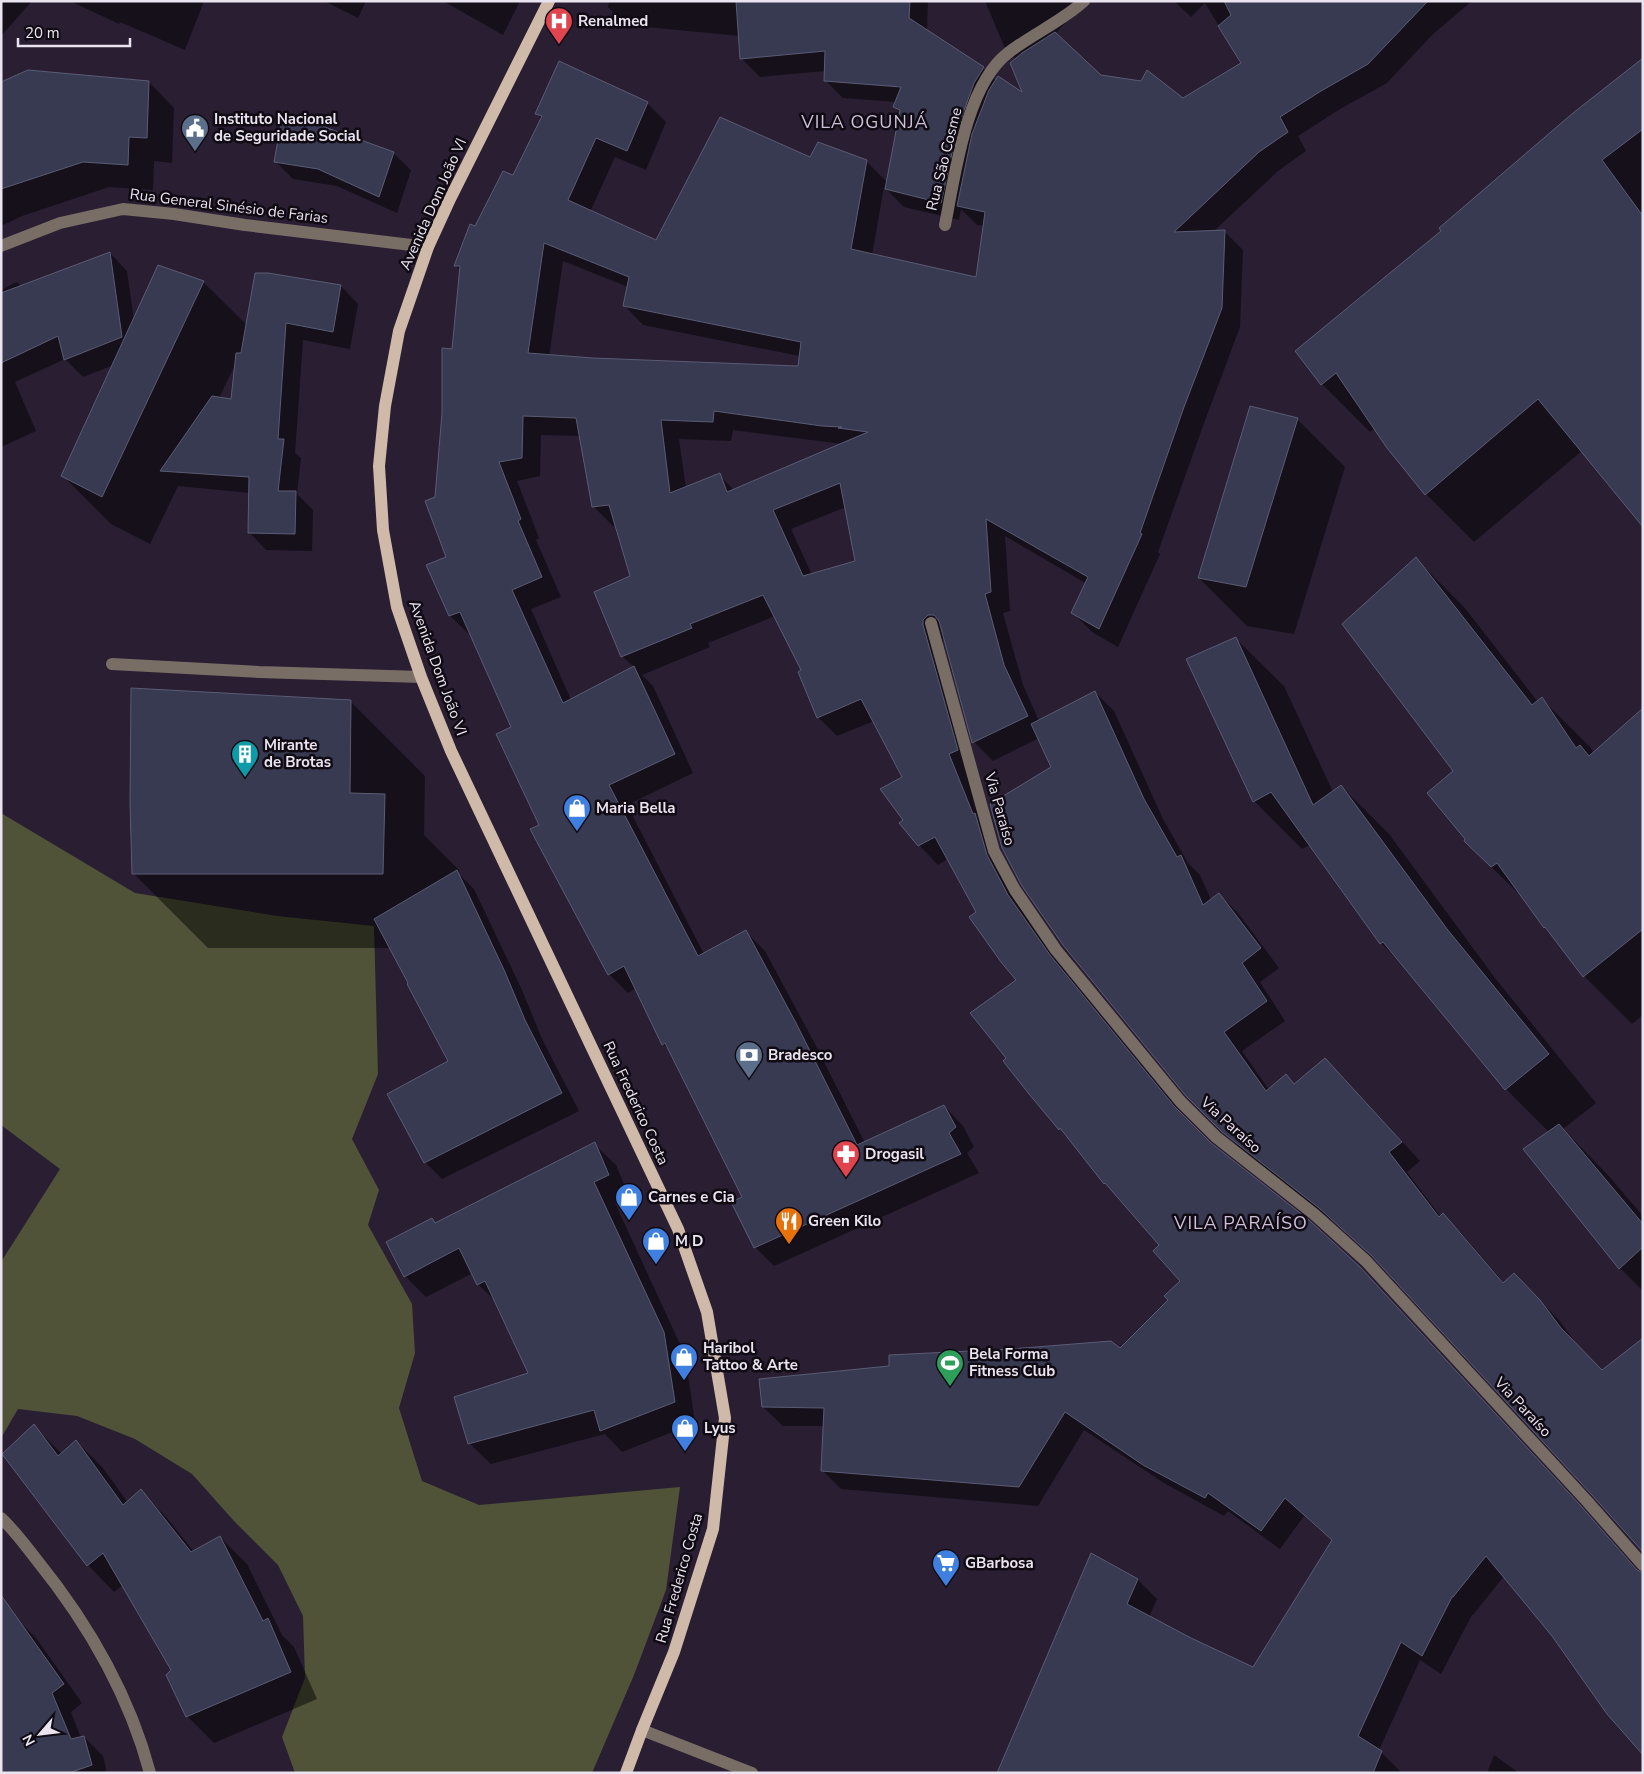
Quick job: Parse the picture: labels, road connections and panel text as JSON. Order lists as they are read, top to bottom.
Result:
{
  "streets": {
    "main road": ["Avenida Dom João VI", "Rua Frederico Costa"],
    "street": ["Rua São Cosme", "Rua General Sinésio de Farias", "Via Paraíso"]
  },
  "crossings": [
    ["Avenida Dom João VI", "Rua General Sinésio de Farias"],
    ["Avenida Dom João VI", "Rua Frederico Costa"]
  ],
  "districts": ["VILA OGUNJÁ", "VILA PARAÍSO"],
  "places": {
    "hospital": ["Renalmed"],
    "public building": ["Instituto Nacional de Seguridade Social"],
    "building": ["Mirante de Brotas"],
    "shop": [
      "Maria Bella",
      "Carnes e Cia",
      "M D",
      "Haribol Tattoo & Arte",
      "Lyus"
    ],
    "bank": ["Bradesco"],
    "pharmacy": ["Drogasil"],
    "restaurant": ["Green Kilo"],
    "sports": ["Bela Forma Fitness Club"],
    "supermarket": ["GBarbosa"]
  },
  "scale_bar": "20 m",
  "north": "bottom left"
}
